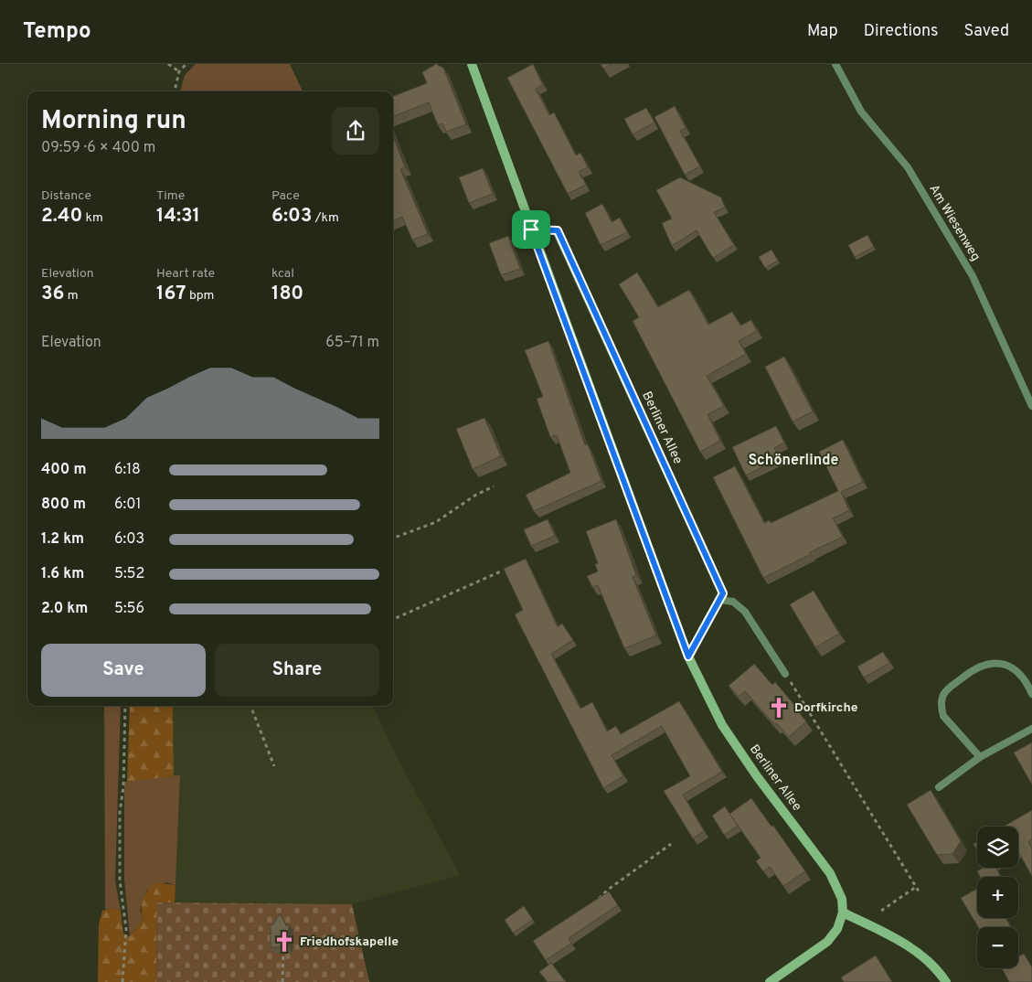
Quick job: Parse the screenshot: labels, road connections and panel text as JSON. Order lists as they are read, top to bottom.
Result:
{
  "streets": {
    "main road": ["Berliner Allee"],
    "lane": ["Am Wiesenweg"]
  },
  "districts": ["Schönerlinde"],
  "places": {
    "church": ["Dorfkirche", "Friedhofskapelle"]
  },
  "page": {
    "header": "Tempo",
    "nav": ["Map", "Directions", "Saved"],
    "heading": ["Morning run", "09:59 · 6 × 400 m"],
    "stats": [
      ["Distance", "2.40 km"],
      ["Time", "14:31"],
      ["Pace", "6:03 /km"],
      ["Elevation", "36 m"],
      ["Heart rate", "167 bpm"],
      ["kcal", "180"]
    ],
    "chart": ["Elevation", "65–71 m"],
    "list": [
      {
        "name": "400 m",
        "note": "6:18"
      },
      {
        "name": "800 m",
        "note": "6:01"
      },
      {
        "name": "1.2 km",
        "note": "6:03"
      },
      {
        "name": "1.6 km",
        "note": "5:52"
      },
      {
        "name": "2.0 km",
        "note": "5:56"
      }
    ],
    "buttons": ["Save", "Share"],
    "map_buttons": ["+", "−"]
  }
}
